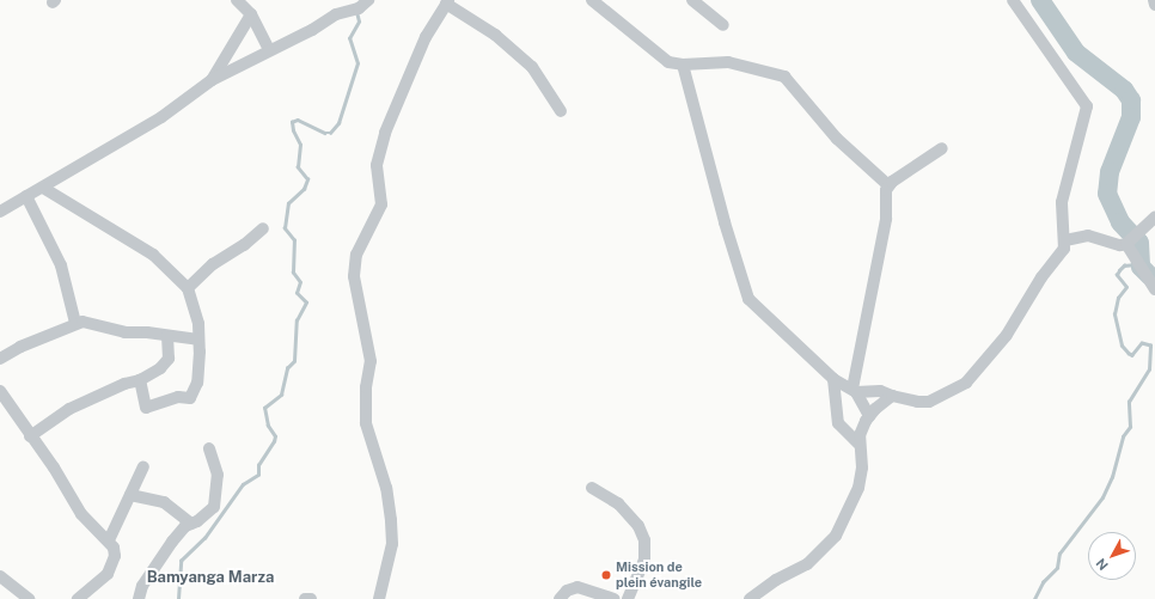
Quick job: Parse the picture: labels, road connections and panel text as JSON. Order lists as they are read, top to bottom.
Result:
{
  "districts": ["Bamyanga Marza"],
  "places": ["Mission de plein évangile"],
  "north": "bottom left"
}
